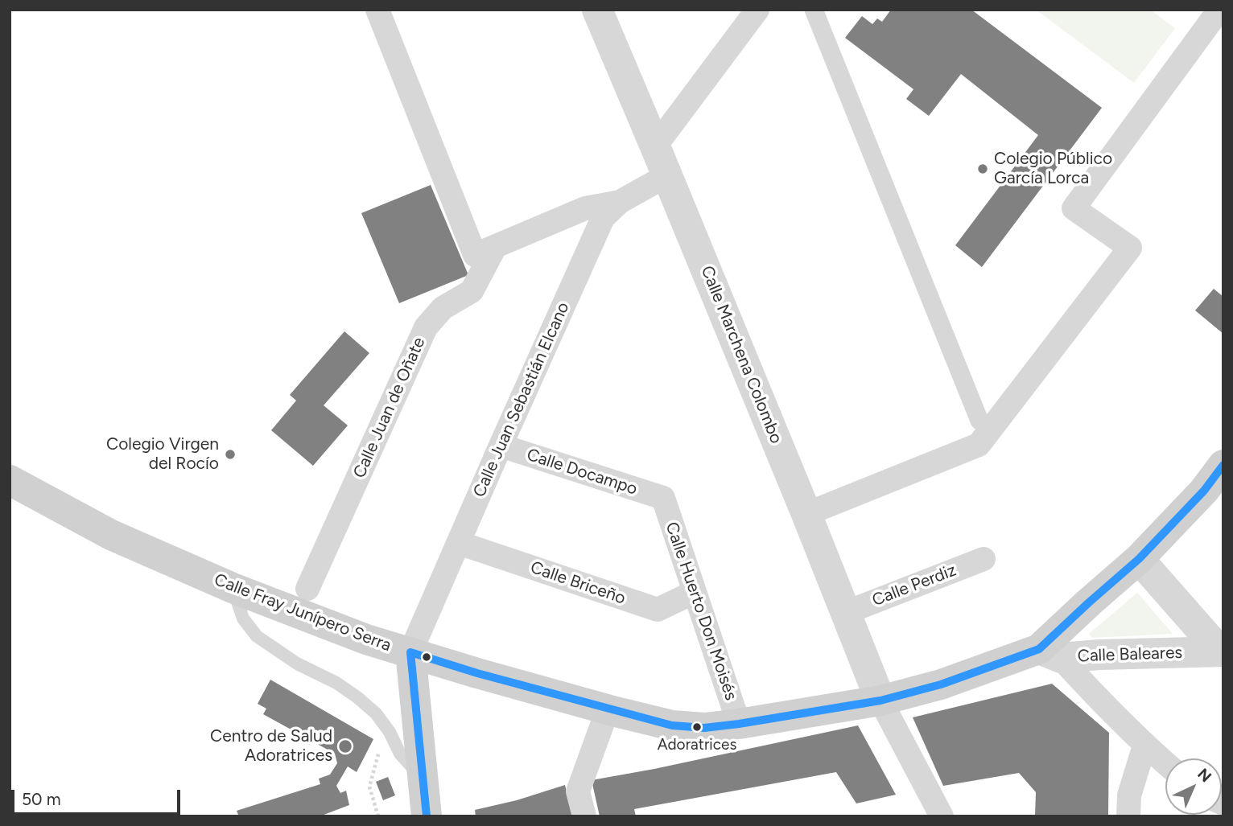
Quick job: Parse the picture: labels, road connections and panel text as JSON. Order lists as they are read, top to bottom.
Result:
{
  "streets": {
    "main road": ["Calle Fray Junípero Serra"],
    "street": [
      "Calle Marchena Colombo",
      "Calle Juan Sebastián Elcano",
      "Calle Juan de Oñate",
      "Calle Docampo",
      "Calle Briceño",
      "Calle Perdiz",
      "Calle Huerto Don Moisés",
      "Calle Baleares"
    ]
  },
  "crossings": [
    ["Calle Marchena Colombo", "Calle Juan Sebastián Elcano"],
    ["Calle Marchena Colombo", "Calle Perdiz"],
    ["Calle Marchena Colombo", "Calle Fray Junípero Serra"],
    ["Calle Juan Sebastián Elcano", "Calle Docampo"],
    ["Calle Juan Sebastián Elcano", "Calle Briceño"],
    ["Calle Juan Sebastián Elcano", "Calle Fray Junípero Serra"],
    ["Calle Docampo", "Calle Huerto Don Moisés"],
    ["Calle Briceño", "Calle Huerto Don Moisés"],
    ["Calle Huerto Don Moisés", "Calle Fray Junípero Serra"],
    ["Calle Fray Junípero Serra", "Calle Baleares"]
  ],
  "places": [
    "Colegio Público García Lorca",
    "Colegio Virgen del Rocío",
    "Adoratrices",
    "Centro de Salud Adoratrices"
  ],
  "scale_bar": "50 m",
  "north": "top right"
}
